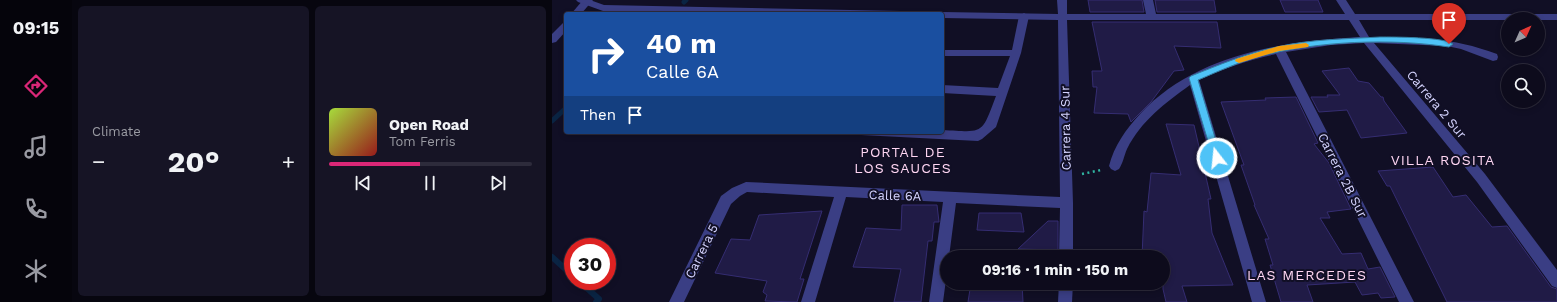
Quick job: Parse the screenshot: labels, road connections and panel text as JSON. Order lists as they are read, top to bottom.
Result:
{
  "streets": {
    "street": [
      "Carrera 2 Sur",
      "Carrera 4 Sur",
      "Carrera 2B Sur",
      "Calle 6A",
      "Carrera 5"
    ]
  },
  "crossings": [
    ["Carrera 4 Sur", "Calle 6A"],
    ["Calle 6A", "Carrera 5"]
  ],
  "districts": ["PORTAL DE LOS SAUCES", "VILLA ROSITA", "LAS MERCEDES"],
  "north": "top right",
  "page": {
    "tabs": "09:15",
    "tile": "Climate",
    "turn": ["40 m", "Calle 6A"],
    "then": "Then",
    "song": ["Open Road", "Tom Ferris"],
    "heat": ["−", "20°", "+"],
    "limit": "30",
    "trip": "09:16 · 1 min · 150 m"
  }
}
